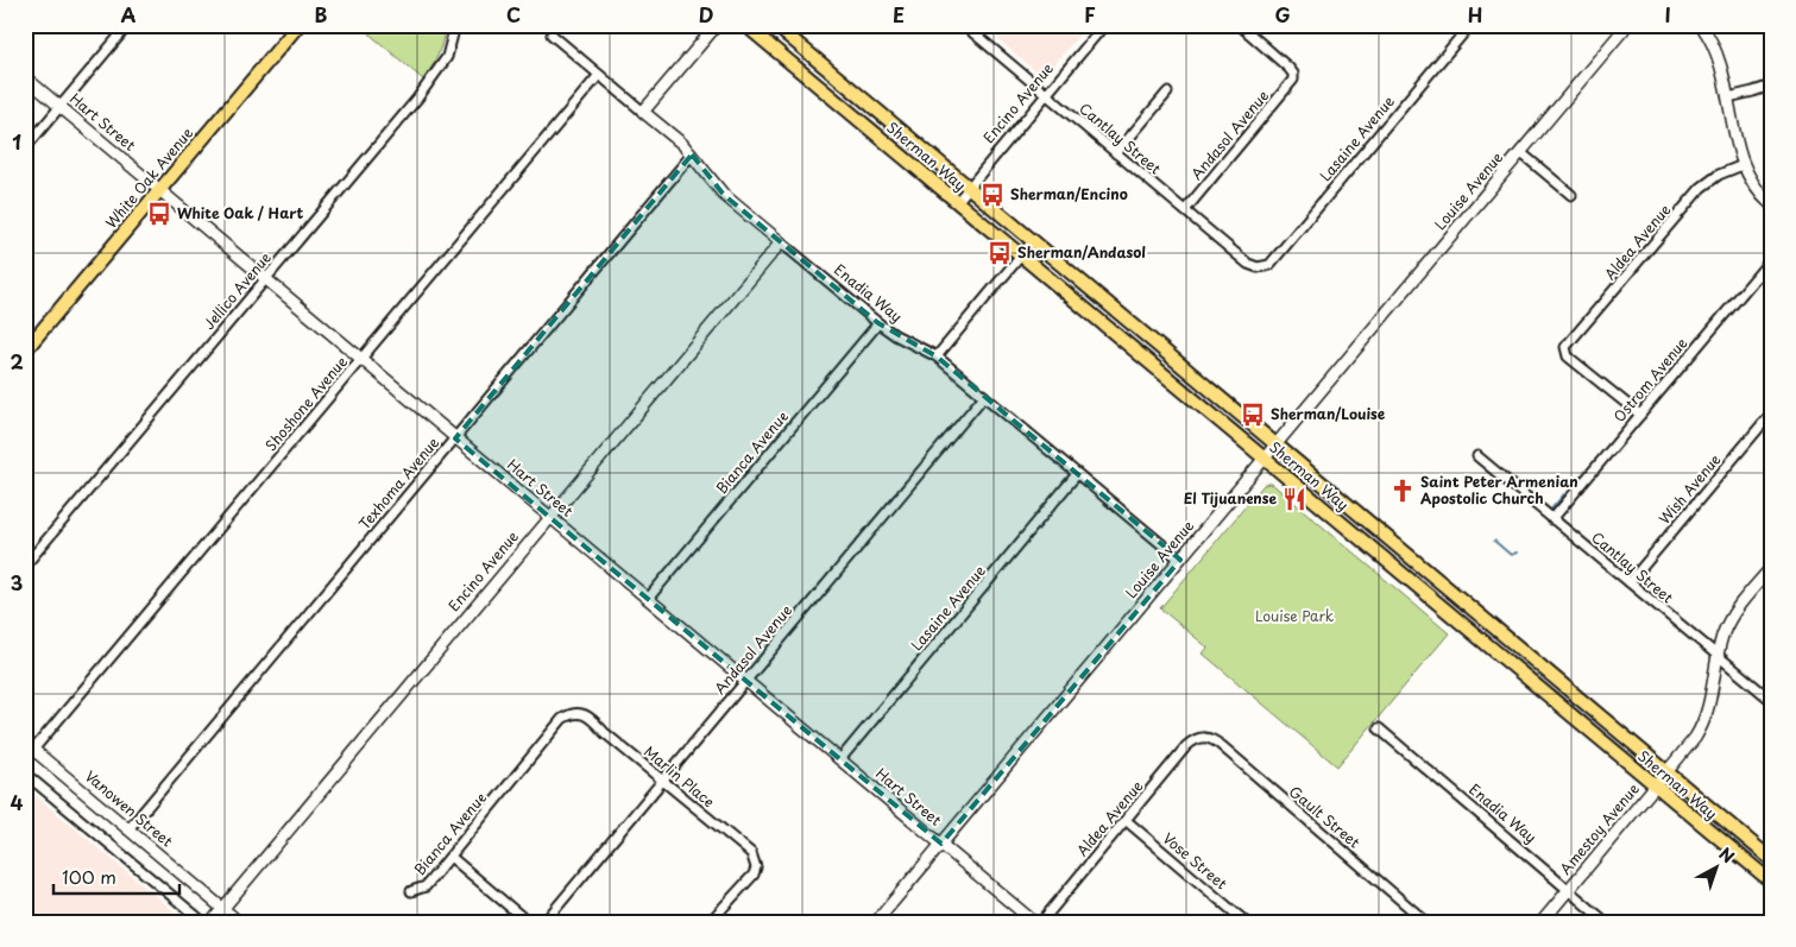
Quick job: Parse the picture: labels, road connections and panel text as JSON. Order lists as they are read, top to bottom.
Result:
{
  "streets": {
    "main road": ["Sherman Way", "White Oak Avenue"],
    "street": [
      "Encino Avenue",
      "Hart Street",
      "Andasol Avenue",
      "Cantlay Street",
      "Lasaine Avenue",
      "Louise Avenue",
      "Aldea Avenue",
      "Jellico Avenue",
      "Enadia Way",
      "Ostrom Avenue",
      "Shoshone Avenue",
      "Bianca Avenue",
      "Texhoma Avenue",
      "Wish Avenue",
      "Marlin Place",
      "Vanowen Street",
      "Gault Street",
      "Amestoy Avenue",
      "Vose Street"
    ]
  },
  "crossings": [
    ["Encino Avenue", "Hart Street"],
    ["Encino Avenue", "Cantlay Street"],
    ["Encino Avenue", "Sherman Way"],
    ["Encino Avenue", "Enadia Way"],
    ["Encino Avenue", "Vanowen Street"],
    ["Hart Street", "Andasol Avenue"],
    ["Hart Street", "Lasaine Avenue"],
    ["Hart Street", "White Oak Avenue"],
    ["Hart Street", "Louise Avenue"],
    ["Hart Street", "Jellico Avenue"],
    ["Hart Street", "Shoshone Avenue"],
    ["Hart Street", "Bianca Avenue"],
    ["Hart Street", "Texhoma Avenue"],
    ["Andasol Avenue", "Cantlay Street"],
    ["Andasol Avenue", "Enadia Way"],
    ["Andasol Avenue", "Marlin Place"],
    ["Cantlay Street", "Lasaine Avenue"],
    ["Cantlay Street", "Ostrom Avenue"],
    ["Cantlay Street", "Wish Avenue"],
    ["Cantlay Street", "Amestoy Avenue"],
    ["Lasaine Avenue", "Enadia Way"],
    ["Sherman Way", "Louise Avenue"],
    ["Sherman Way", "Amestoy Avenue"],
    ["Louise Avenue", "Enadia Way"],
    ["Aldea Avenue", "Ostrom Avenue"],
    ["Aldea Avenue", "Gault Street"],
    ["Aldea Avenue", "Vose Street"],
    ["Enadia Way", "Shoshone Avenue"],
    ["Enadia Way", "Bianca Avenue"],
    ["Enadia Way", "Texhoma Avenue"],
    ["Enadia Way", "Amestoy Avenue"],
    ["Shoshone Avenue", "Vanowen Street"],
    ["Bianca Avenue", "Marlin Place"],
    ["Texhoma Avenue", "Vanowen Street"]
  ],
  "parks": ["Louise Park"],
  "places": {
    "bus stop": [
      "Sherman/Encino",
      "White Oak / Hart",
      "Sherman/Andasol",
      "Sherman/Louise"
    ],
    "church": ["Saint Peter Armenian Apostolic Church"],
    "restaurant": ["El Tijuanense"]
  },
  "scale_bar": "100 m",
  "north": "top right",
  "grid": {
    "columns": [
      "A",
      "B",
      "C",
      "D",
      "E",
      "F",
      "G",
      "H",
      "I"
    ],
    "rows": [
      "1",
      "2",
      "3",
      "4"
    ]
  }
}
